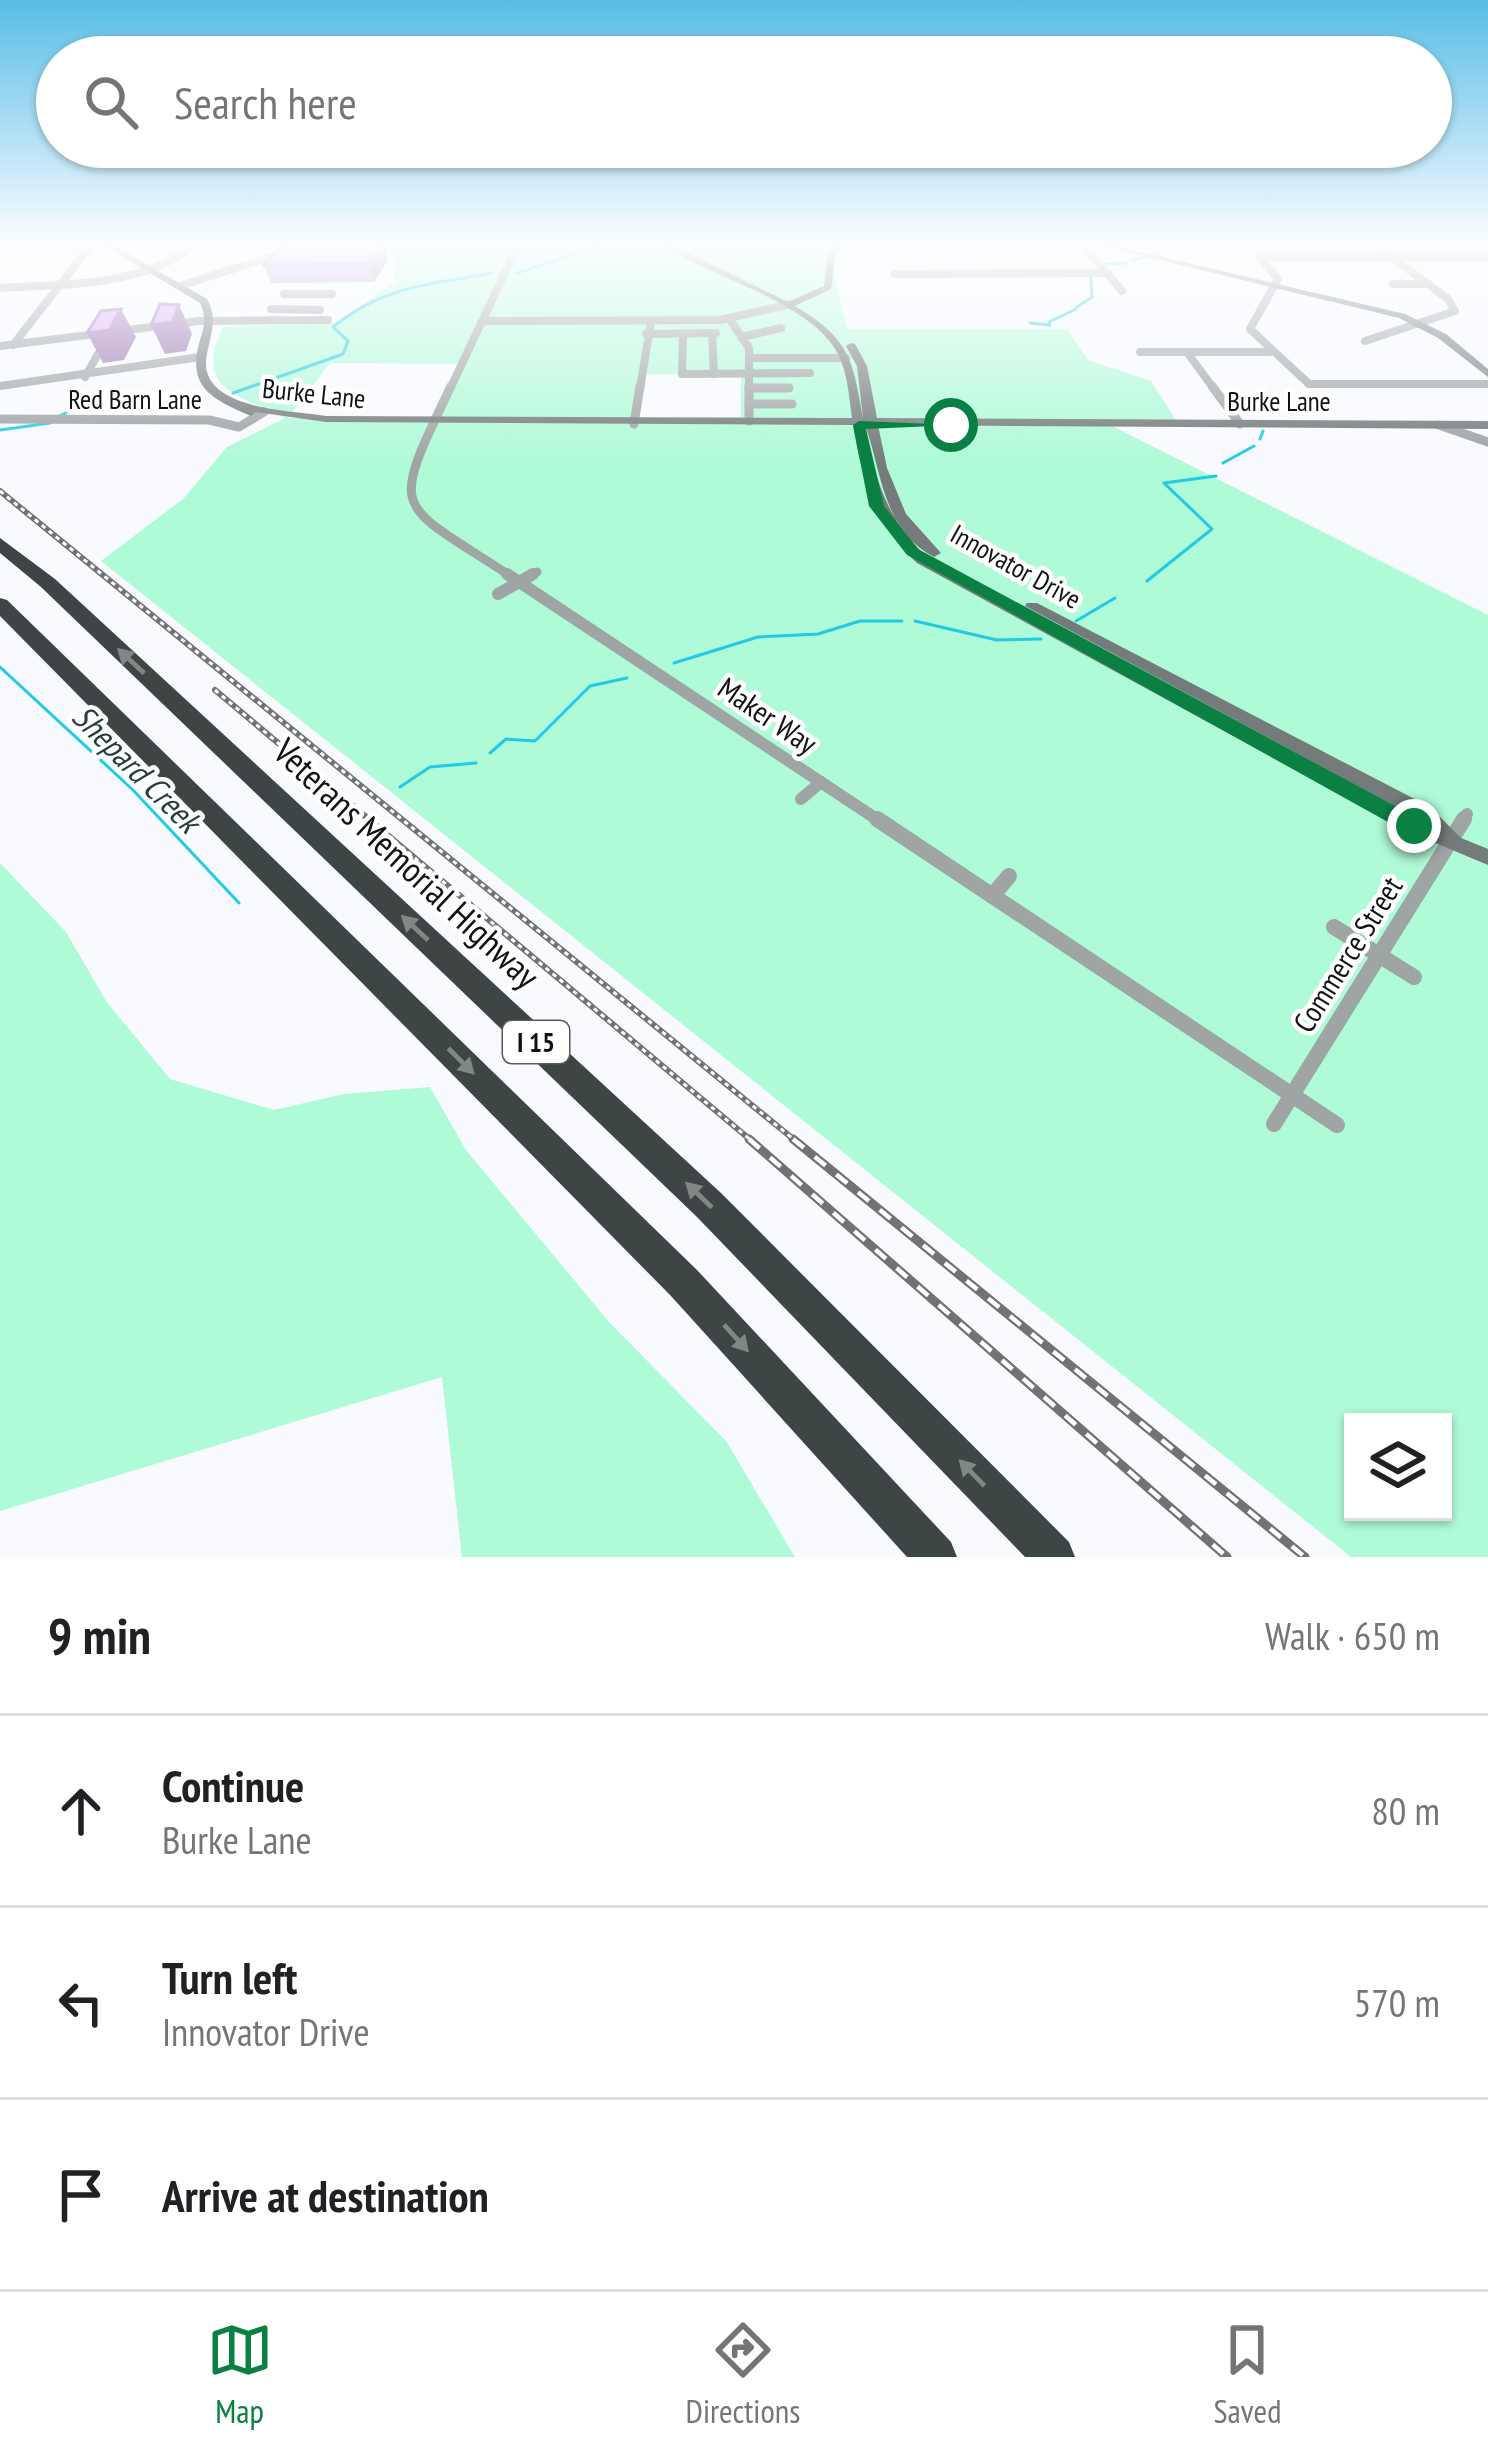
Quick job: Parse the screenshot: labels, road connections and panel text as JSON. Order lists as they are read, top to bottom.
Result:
{
  "streets": {
    "highway": ["Veterans Memorial Highway", "I 15"],
    "street": [
      "Burke Lane",
      "Red Barn Lane",
      "Innovator Drive",
      "Maker Way",
      "Commerce Street"
    ]
  },
  "crossings": [
    ["Burke Lane", "Red Barn Lane"],
    ["Burke Lane", "Innovator Drive"],
    ["Burke Lane", "Maker Way"],
    ["Innovator Drive", "Commerce Street"],
    ["Maker Way", "Commerce Street"]
  ],
  "water": ["Shepard Creek"],
  "page": {
    "search": "Search here",
    "heading": ["9 min", "Walk · 650 m"],
    "list": [
      ["Continue", "Burke Lane", "80 m"],
      ["Turn left", "Innovator Drive", "570 m"],
      "Arrive at destination"
    ],
    "nav": ["Map", "Directions", "Saved"]
  }
}
